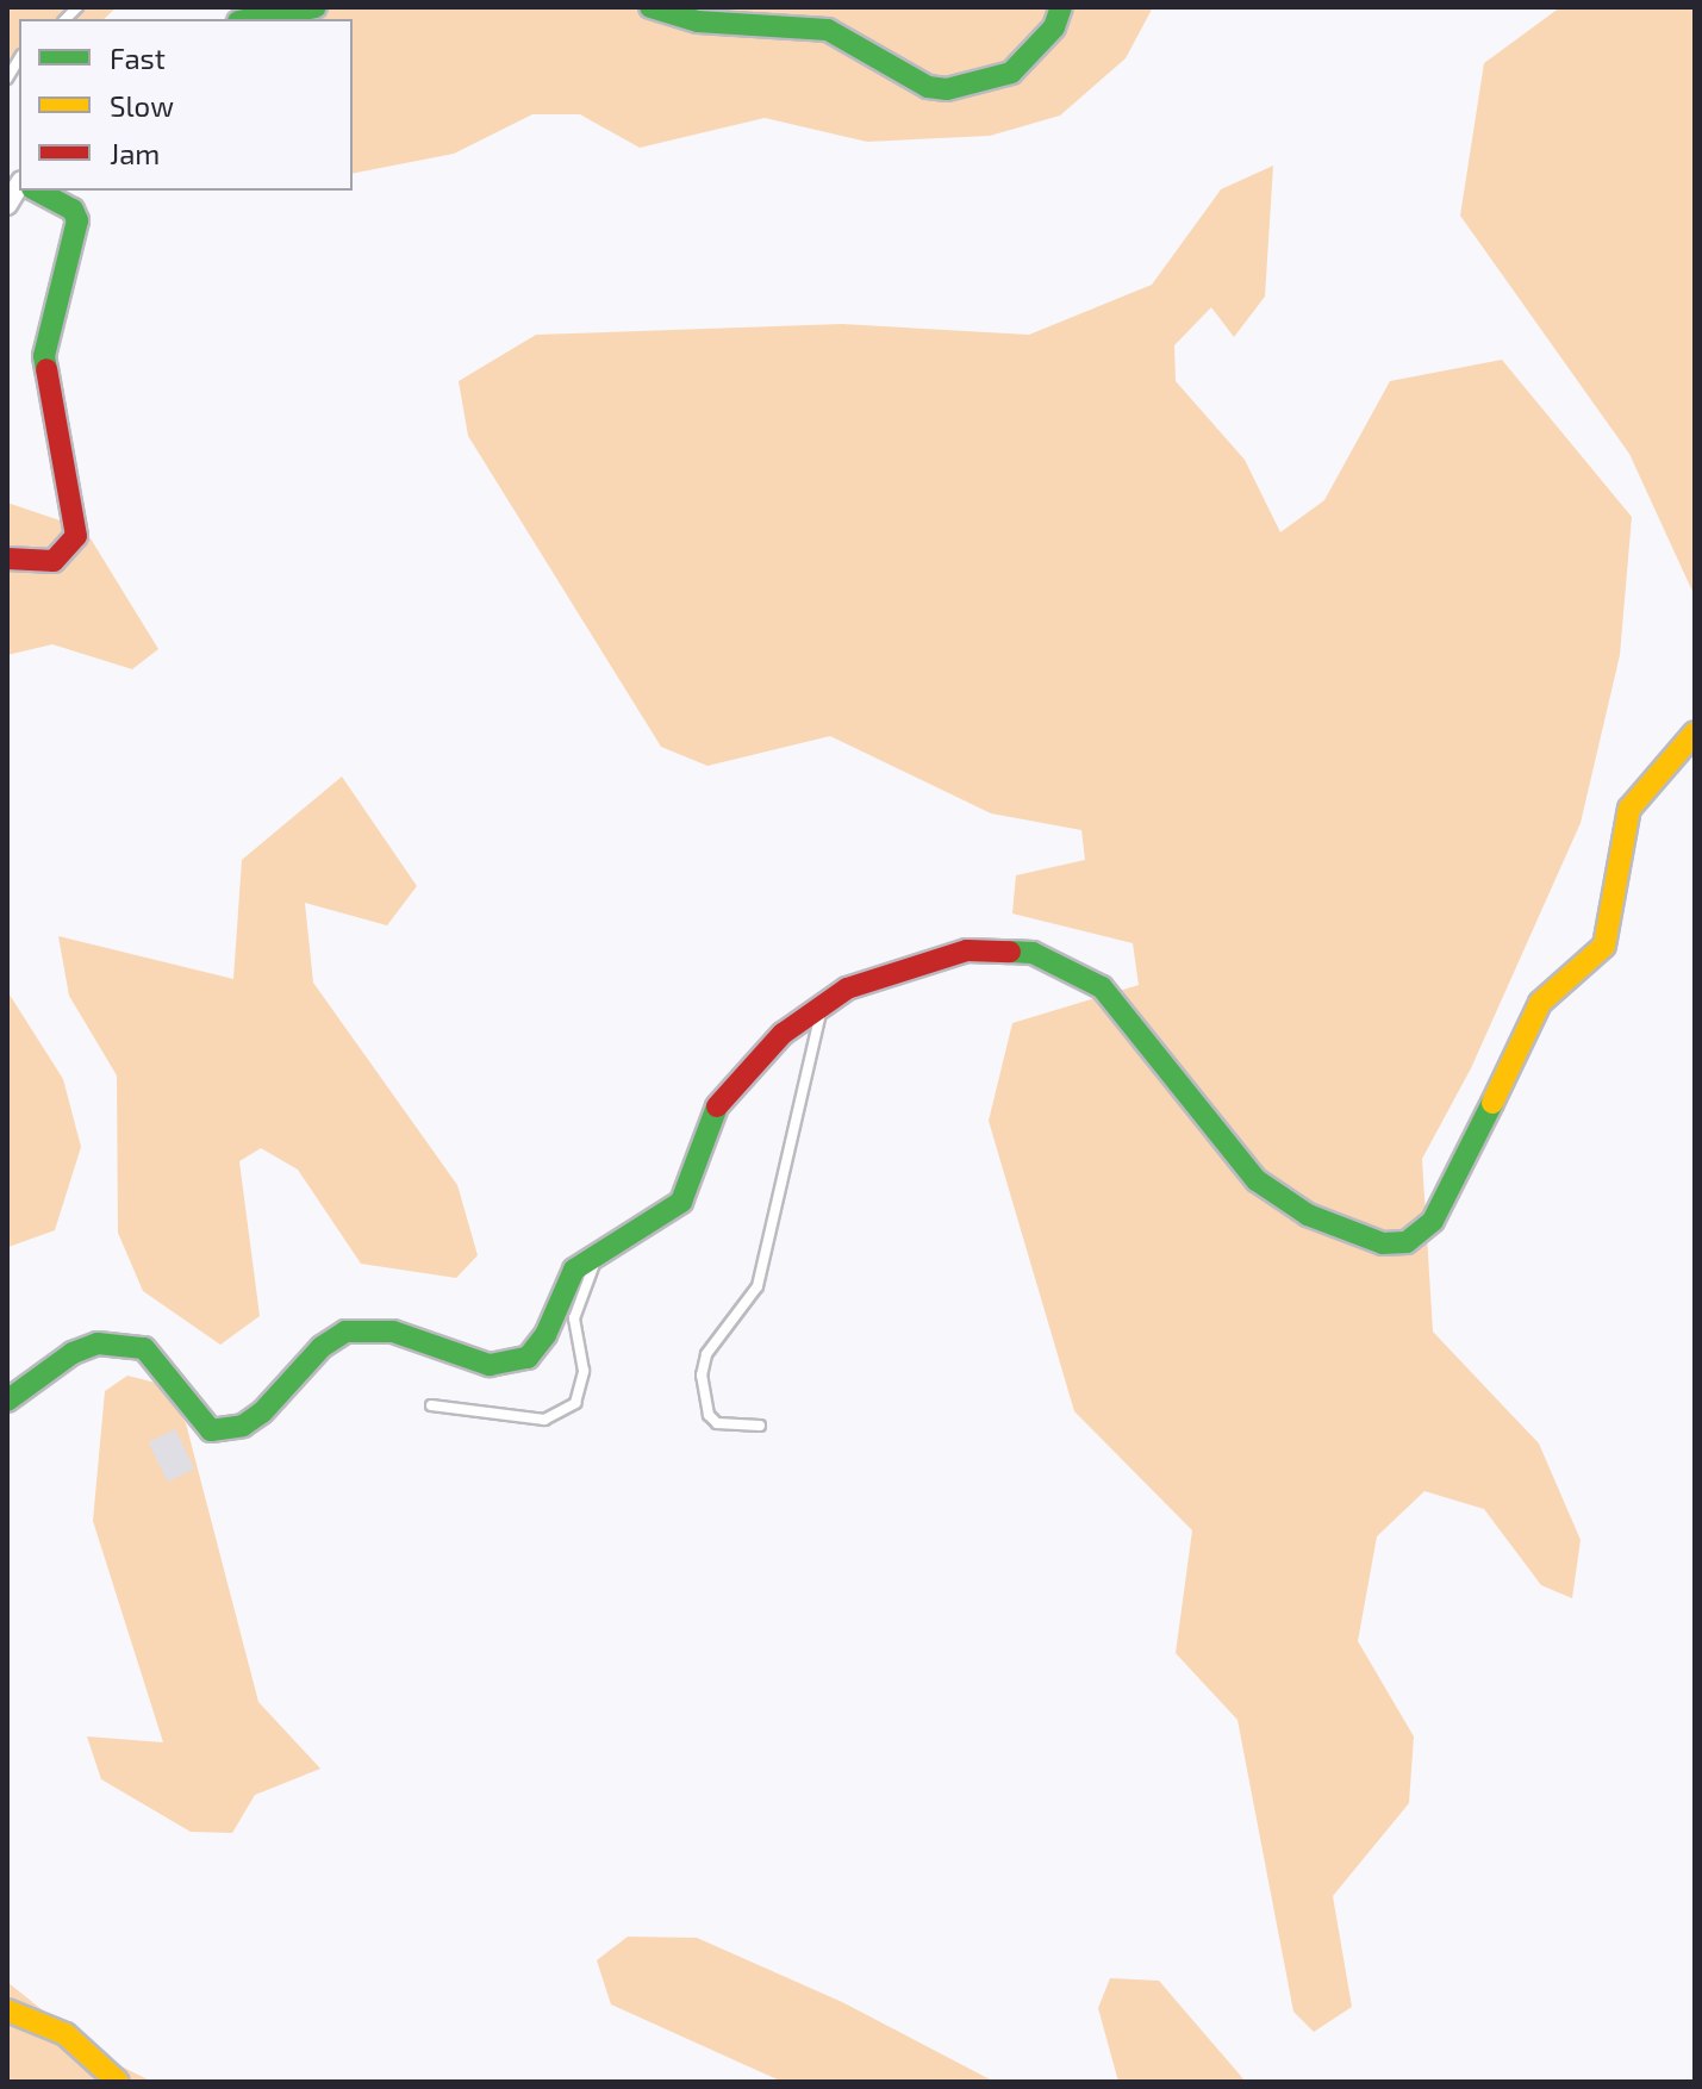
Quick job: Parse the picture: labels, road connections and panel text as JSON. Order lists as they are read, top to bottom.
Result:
{
  "legend": ["Fast", "Slow", "Jam"]
}
